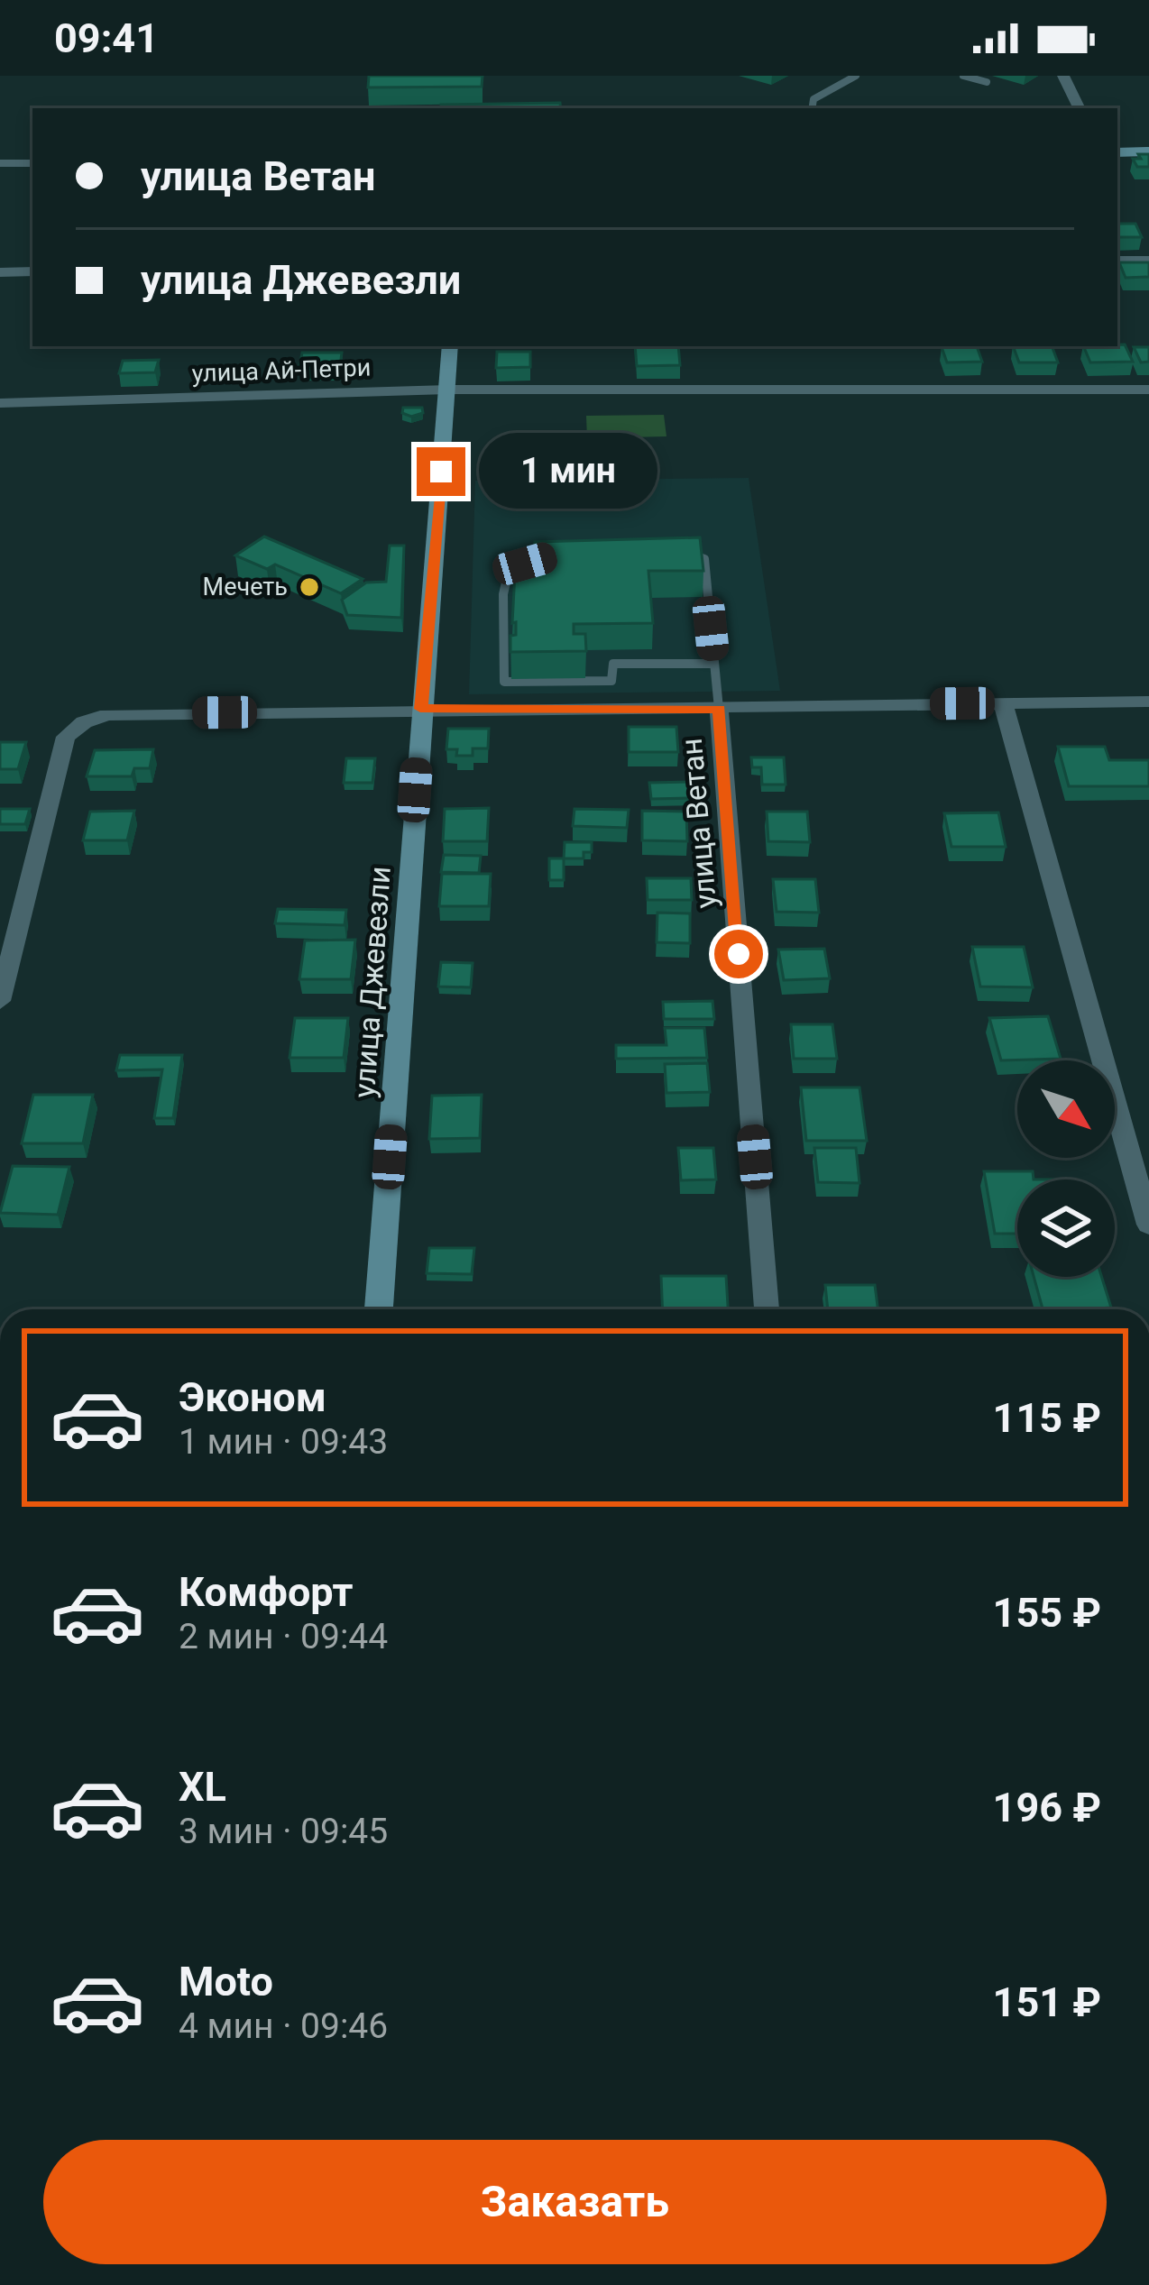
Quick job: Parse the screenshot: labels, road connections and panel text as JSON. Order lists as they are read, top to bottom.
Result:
{
  "streets": {
    "street": ["улица Ай-Петри", "улица Ветан", "улица Джевезли"]
  },
  "crossings": [
    ["улица Ай-Петри", "улица Джевезли"]
  ],
  "places": ["Мечеть"],
  "north": "bottom right",
  "page": {
    "status": "09:41",
    "banner": ["улица Ветан", "улица Джевезли"],
    "bubble": "1 мин",
    "list": [
      {
        "name": "Эконом",
        "note": "1 мин · 09:43",
        "value": "115 ₽"
      },
      {
        "name": "Комфорт",
        "note": "2 мин · 09:44",
        "value": "155 ₽"
      },
      {
        "name": "XL",
        "note": "3 мин · 09:45",
        "value": "196 ₽"
      },
      {
        "name": "Moto",
        "note": "4 мин · 09:46",
        "value": "151 ₽"
      }
    ],
    "buttons": "Заказать"
  }
}
